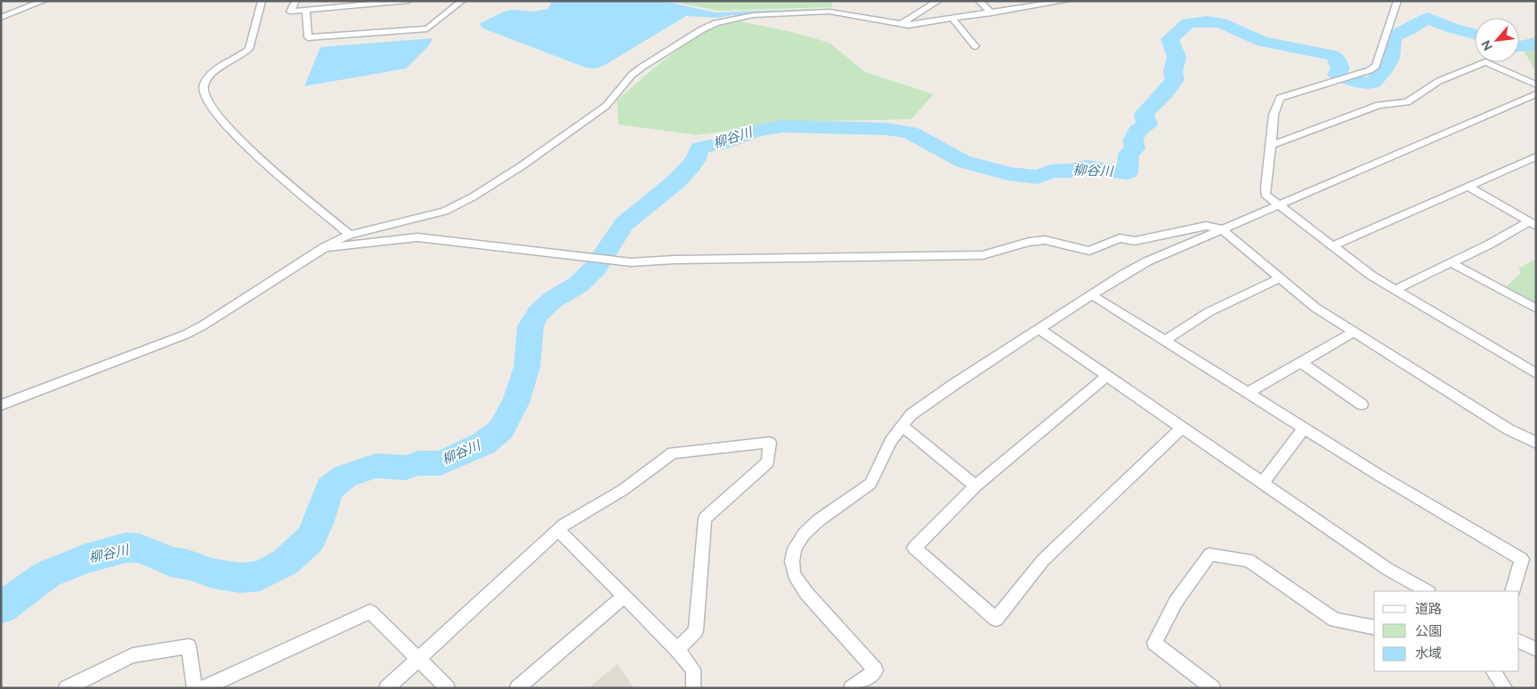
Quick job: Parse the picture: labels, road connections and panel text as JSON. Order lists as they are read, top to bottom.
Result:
{
  "water": ["柳谷川"],
  "legend": ["道路", "公園", "水域"],
  "north": "bottom left"
}
